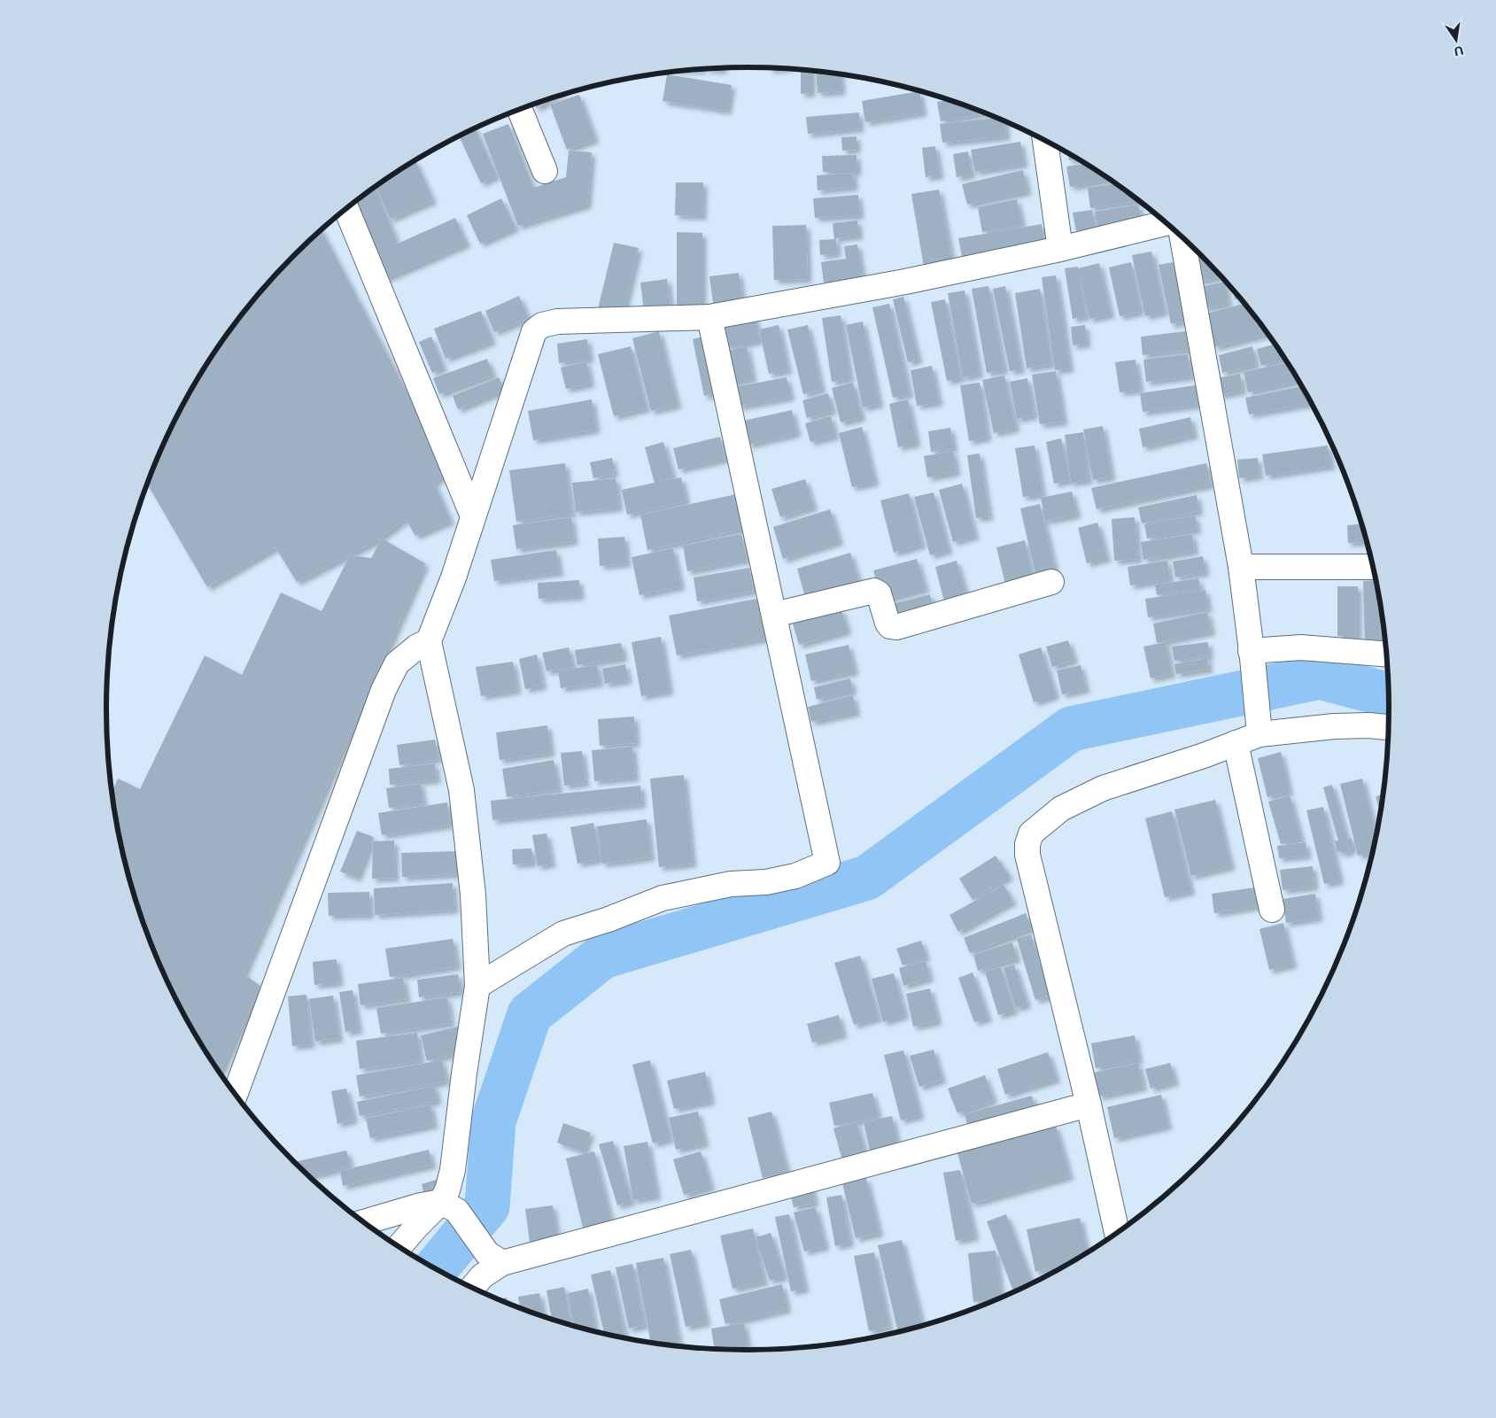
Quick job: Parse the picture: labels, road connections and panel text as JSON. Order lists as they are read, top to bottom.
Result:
{
  "north": "bottom"
}
